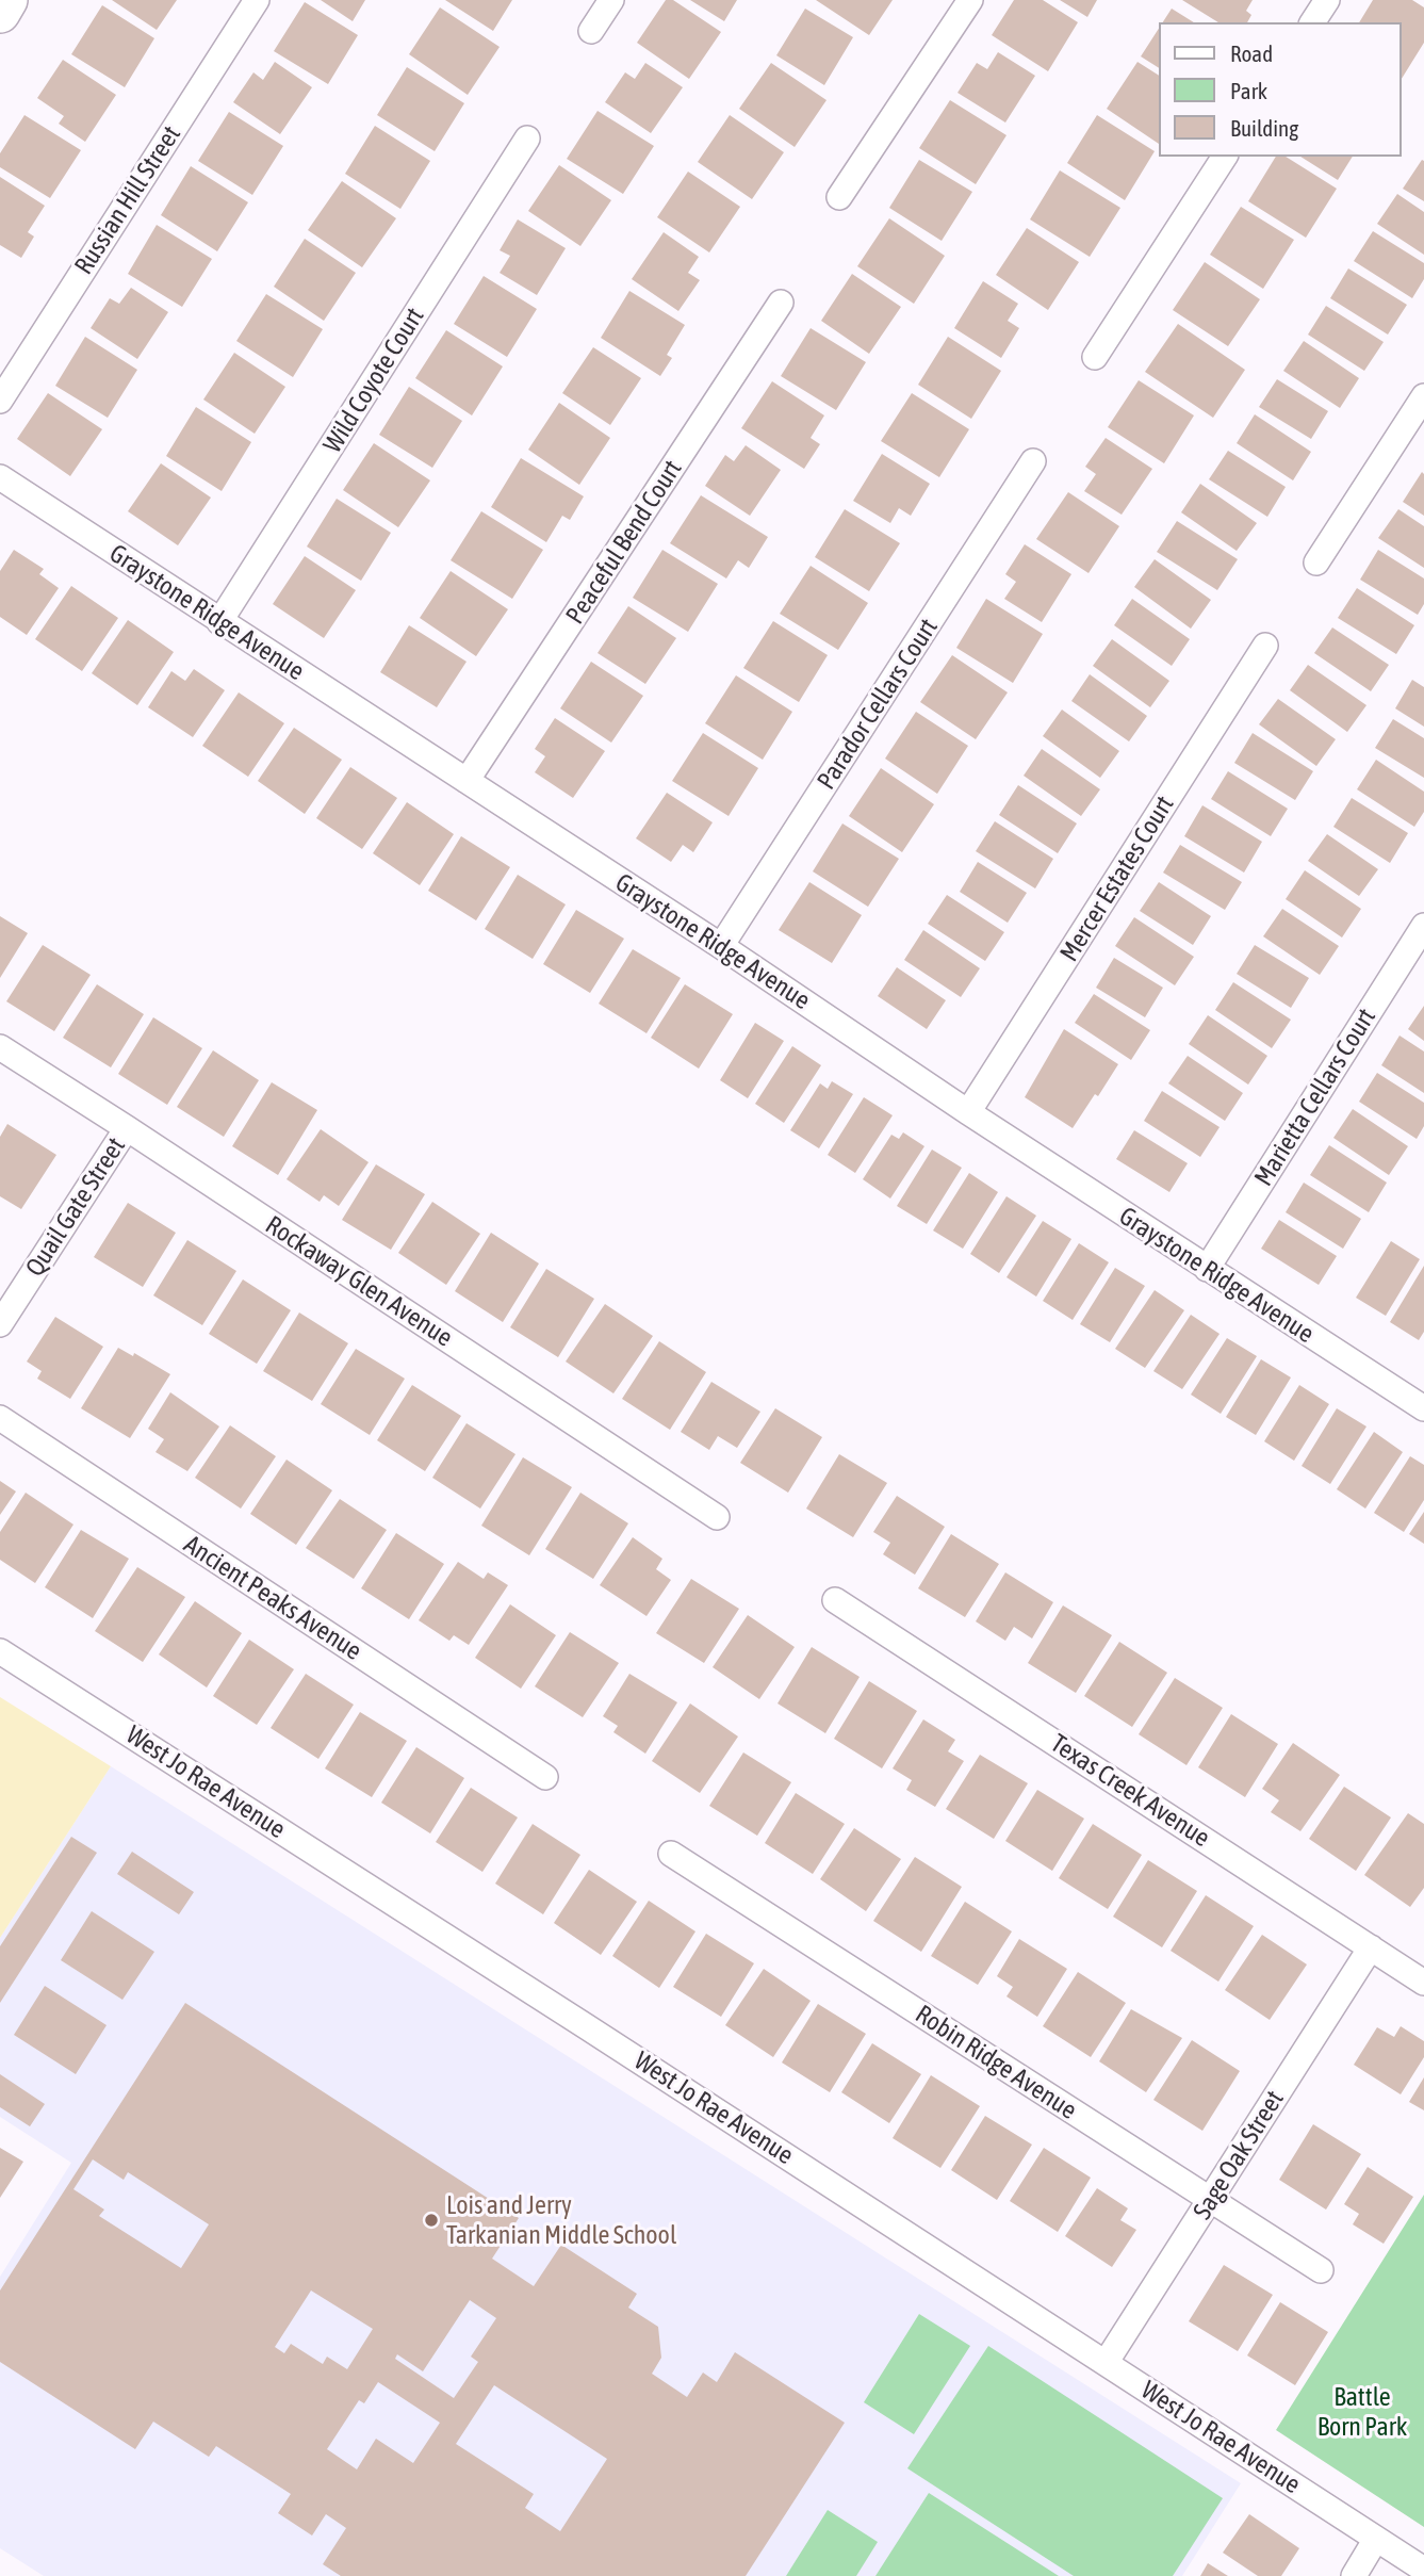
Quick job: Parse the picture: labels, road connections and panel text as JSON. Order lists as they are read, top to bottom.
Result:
{
  "streets": {
    "street": [
      "Russian Hill Street",
      "Wild Coyote Court",
      "Peaceful Bend Court",
      "Graystone Ridge Avenue",
      "Parador Cellars Court",
      "Mercer Estates Court",
      "Marietta Cellars Court",
      "Quail Gate Street",
      "Rockaway Glen Avenue",
      "Ancient Peaks Avenue",
      "West Jo Rae Avenue",
      "Texas Creek Avenue",
      "Robin Ridge Avenue",
      "Sage Oak Street"
    ]
  },
  "crossings": [
    ["Wild Coyote Court", "Graystone Ridge Avenue"],
    ["Peaceful Bend Court", "Graystone Ridge Avenue"],
    ["Graystone Ridge Avenue", "Parador Cellars Court"],
    ["Graystone Ridge Avenue", "Mercer Estates Court"],
    ["Graystone Ridge Avenue", "Marietta Cellars Court"],
    ["Quail Gate Street", "Rockaway Glen Avenue"],
    ["West Jo Rae Avenue", "Sage Oak Street"],
    ["Texas Creek Avenue", "Sage Oak Street"],
    ["Robin Ridge Avenue", "Sage Oak Street"]
  ],
  "parks": ["Battle Born Park"],
  "places": ["Lois and Jerry Tarkanian Middle School"],
  "legend": ["Road", "Park", "Building"]
}
